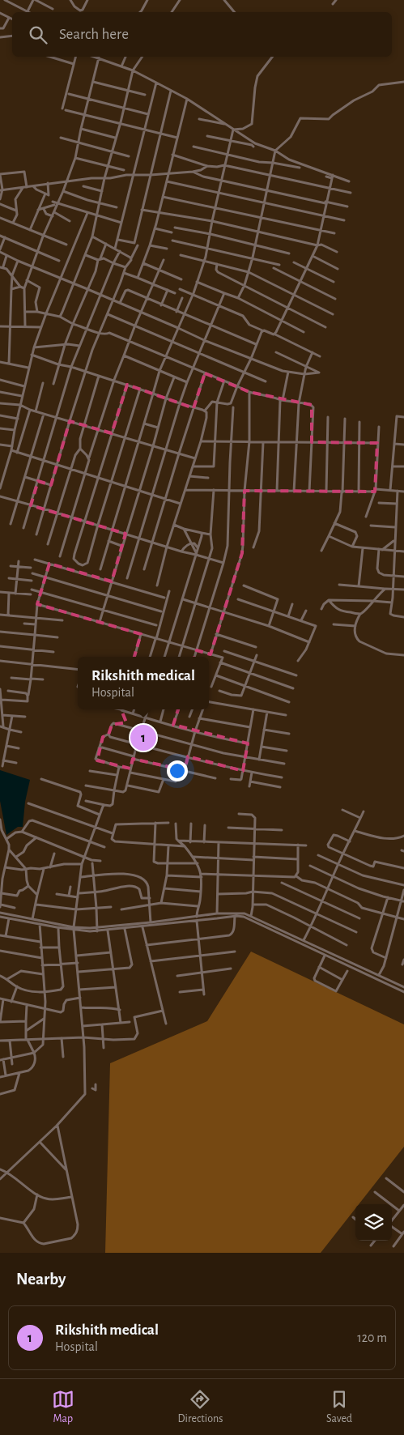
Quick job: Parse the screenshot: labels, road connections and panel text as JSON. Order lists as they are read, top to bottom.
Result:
{
  "page": {
    "search": "Search here",
    "popup": ["Rikshith medical", "Hospital"],
    "pins": "1",
    "heading": "Nearby",
    "list": [
      {
        "mark": "1",
        "name": "Rikshith medical",
        "note": "Hospital",
        "value": "120 m"
      }
    ],
    "nav": ["Map", "Directions", "Saved"]
  }
}
